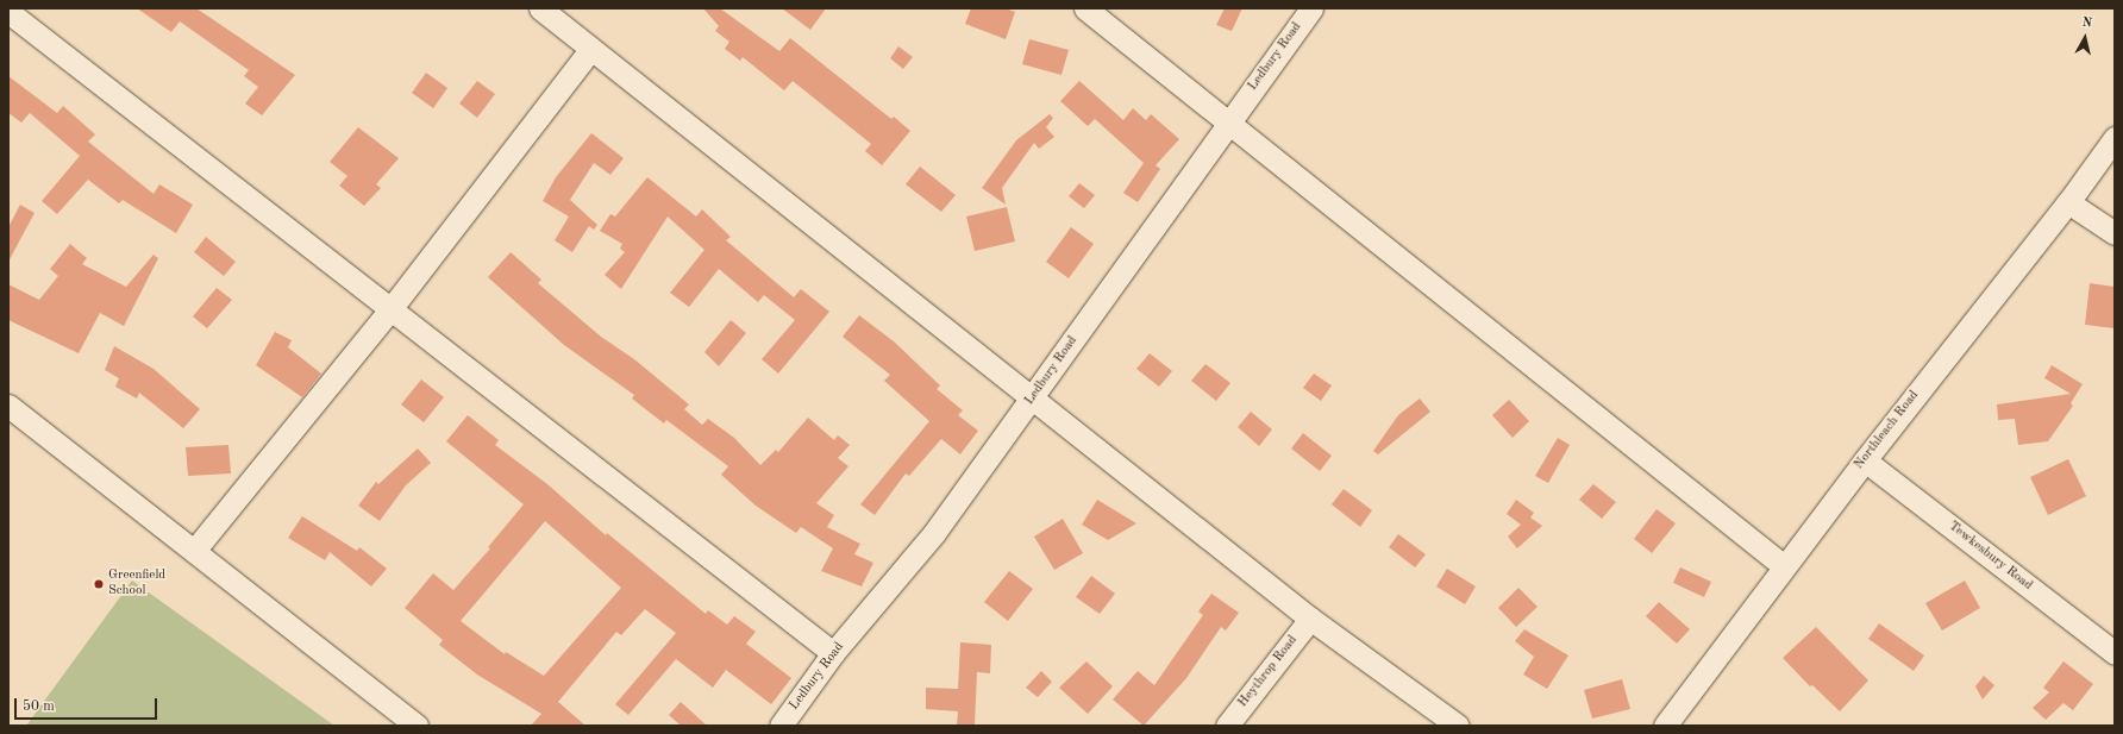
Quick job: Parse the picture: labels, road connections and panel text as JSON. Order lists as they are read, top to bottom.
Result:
{
  "streets": {
    "street": [
      "Ledbury Road",
      "Northleach Road",
      "Tewkesbury Road",
      "Heythrop Road"
    ]
  },
  "crossings": [
    ["Northleach Road", "Tewkesbury Road"]
  ],
  "places": ["Greenfield School"],
  "scale_bar": "50 m",
  "north": "top"
}
